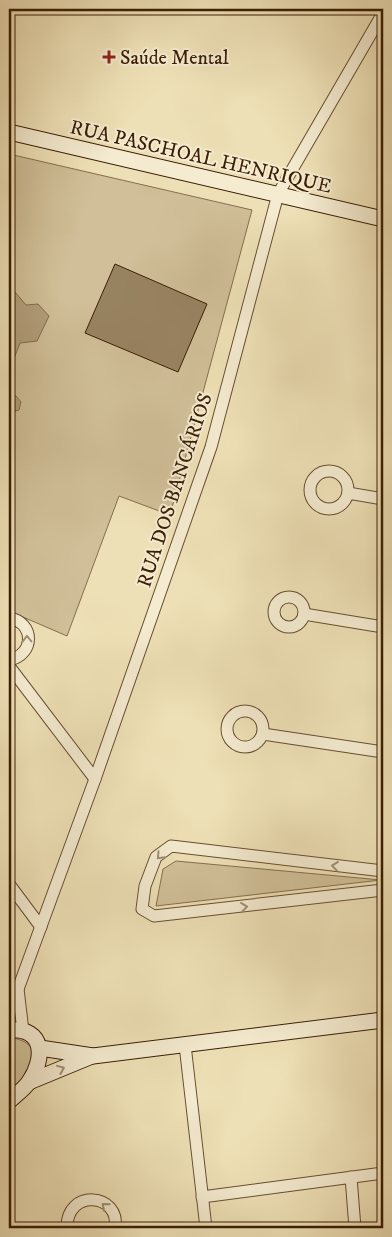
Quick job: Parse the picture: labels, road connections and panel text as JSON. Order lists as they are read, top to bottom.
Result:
{
  "streets": {
    "street": ["RUA PASCHOAL HENRIQUE", "RUA DOS BANCÁRIOS"]
  },
  "crossings": [
    ["RUA PASCHOAL HENRIQUE", "RUA DOS BANCÁRIOS"]
  ],
  "places": {
    "health": ["Saúde Mental"]
  }
}
